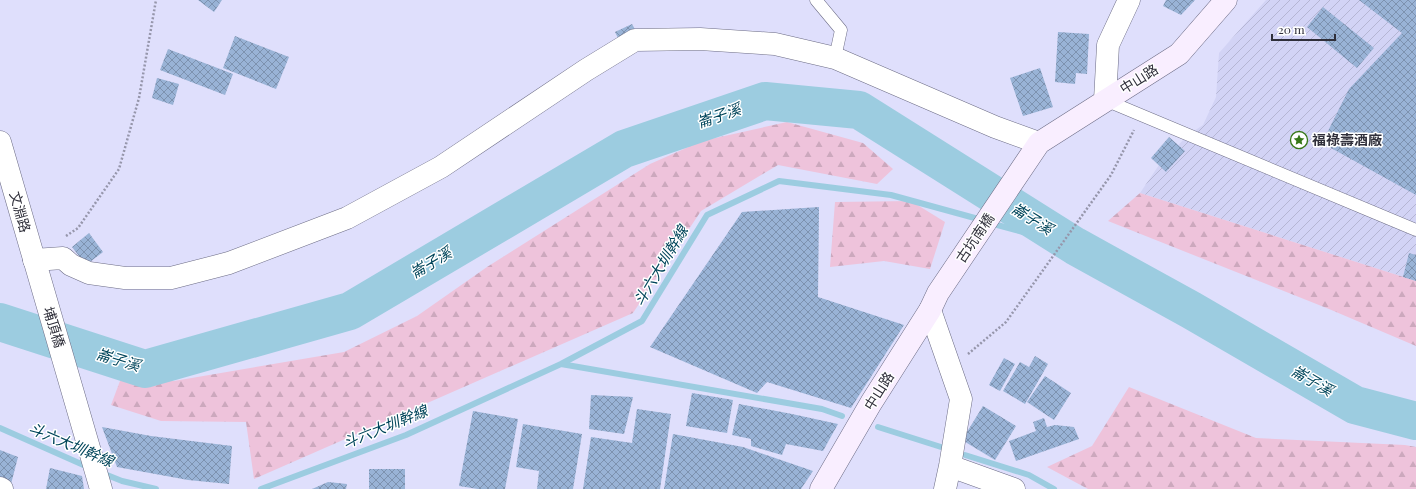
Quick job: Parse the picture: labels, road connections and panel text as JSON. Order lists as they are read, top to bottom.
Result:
{
  "streets": {
    "main road": ["中山路", "古坑南橋"],
    "street": ["文淵路", "埔頂橋"]
  },
  "crossings": [
    ["中山路", "古坑南橋"],
    ["文淵路", "埔頂橋"]
  ],
  "water": ["崙子溪", "斗六大圳幹線"],
  "places": {
    "place": ["福祿壽酒廠"]
  },
  "scale_bar": "20 m"
}
